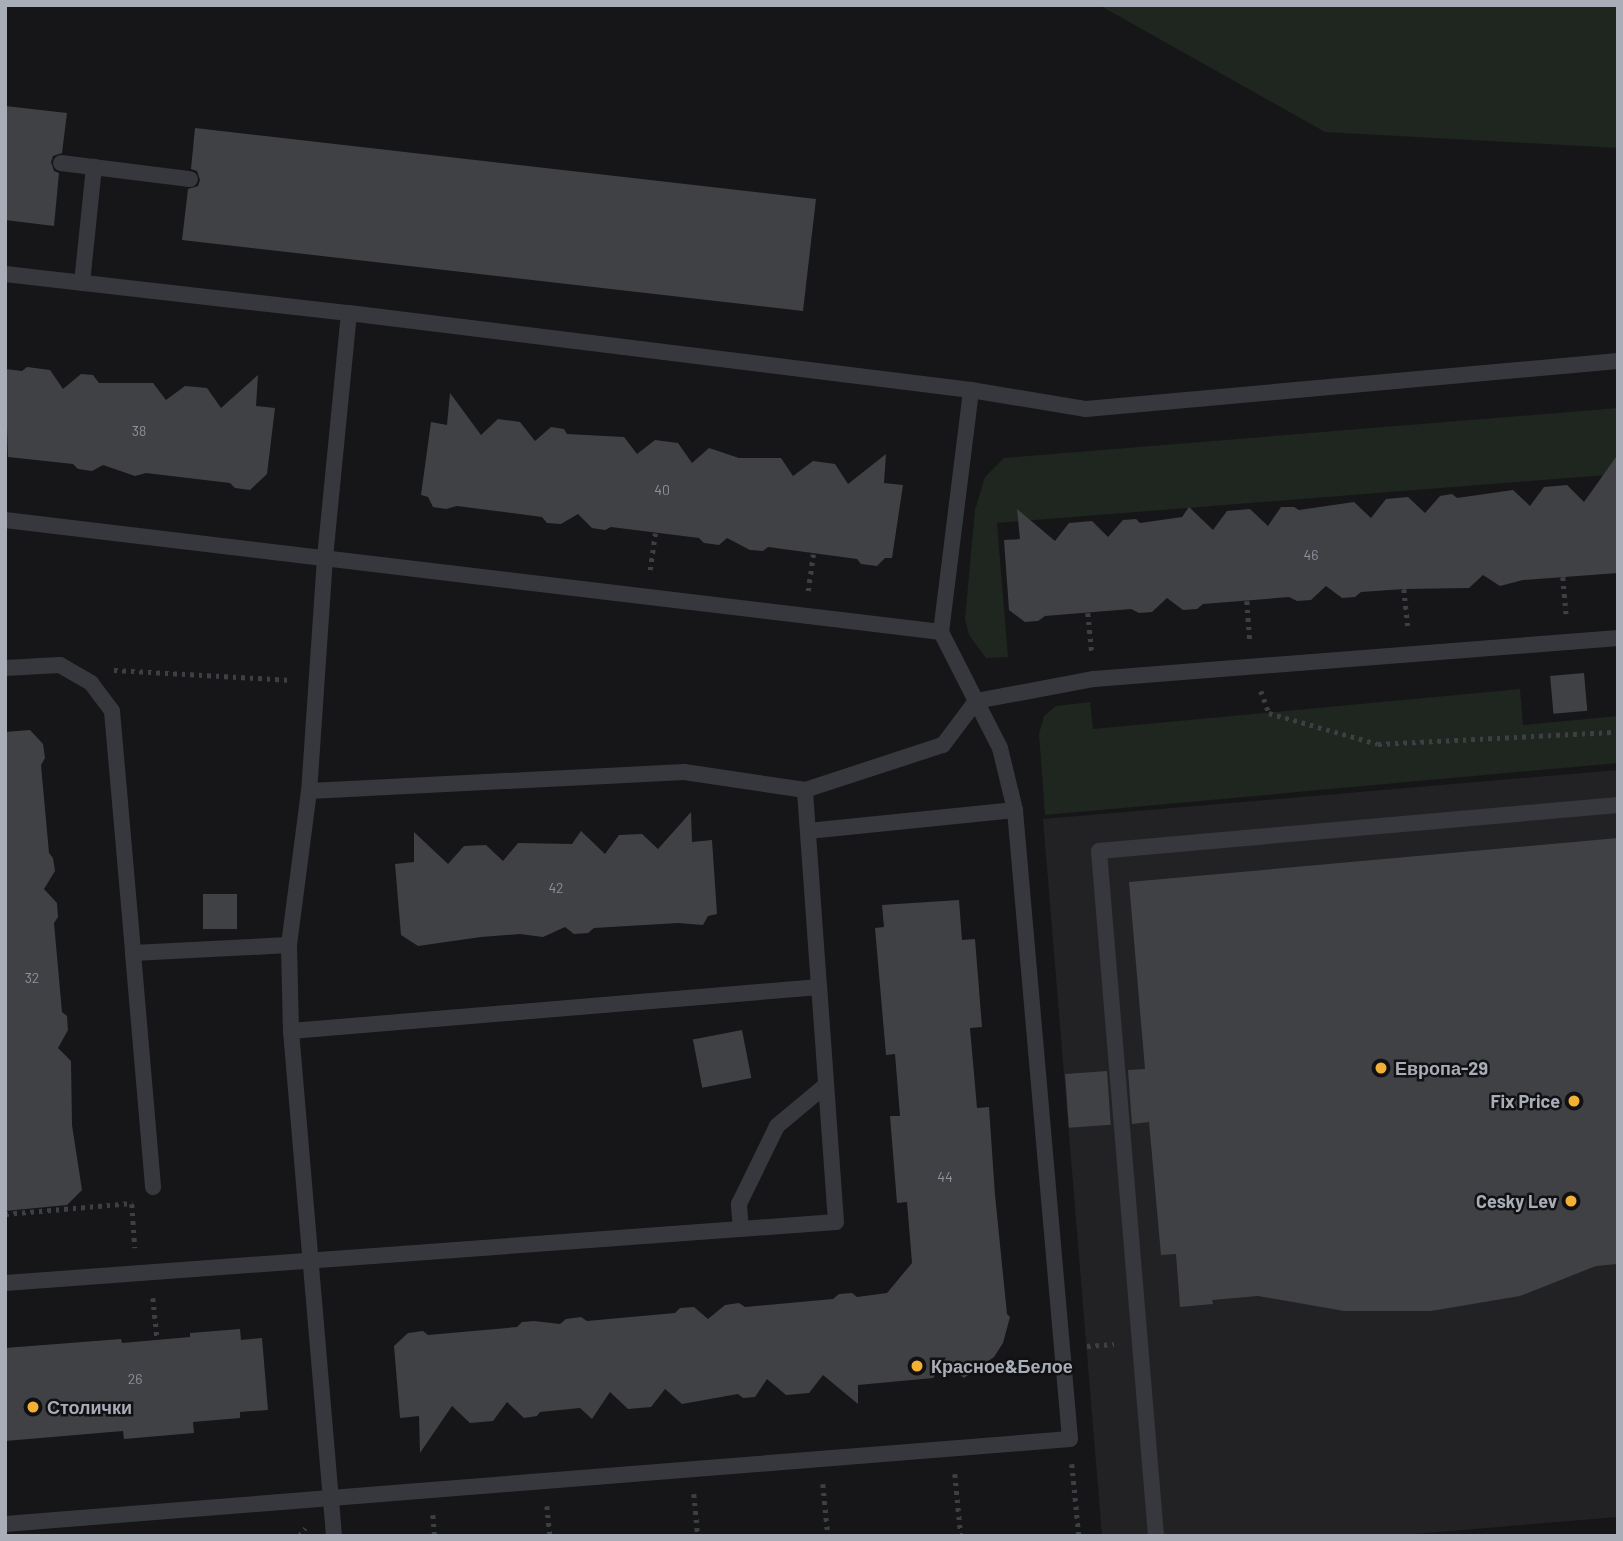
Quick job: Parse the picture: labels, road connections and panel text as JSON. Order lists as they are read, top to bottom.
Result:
{
  "places": [
    "Европа-29",
    "Fix Price",
    "Cesky Lev",
    "Красное&Белое",
    "Столички"
  ],
  "house_numbers": [
    "38",
    "40",
    "46",
    "42",
    "32",
    "44",
    "26"
  ]
}
